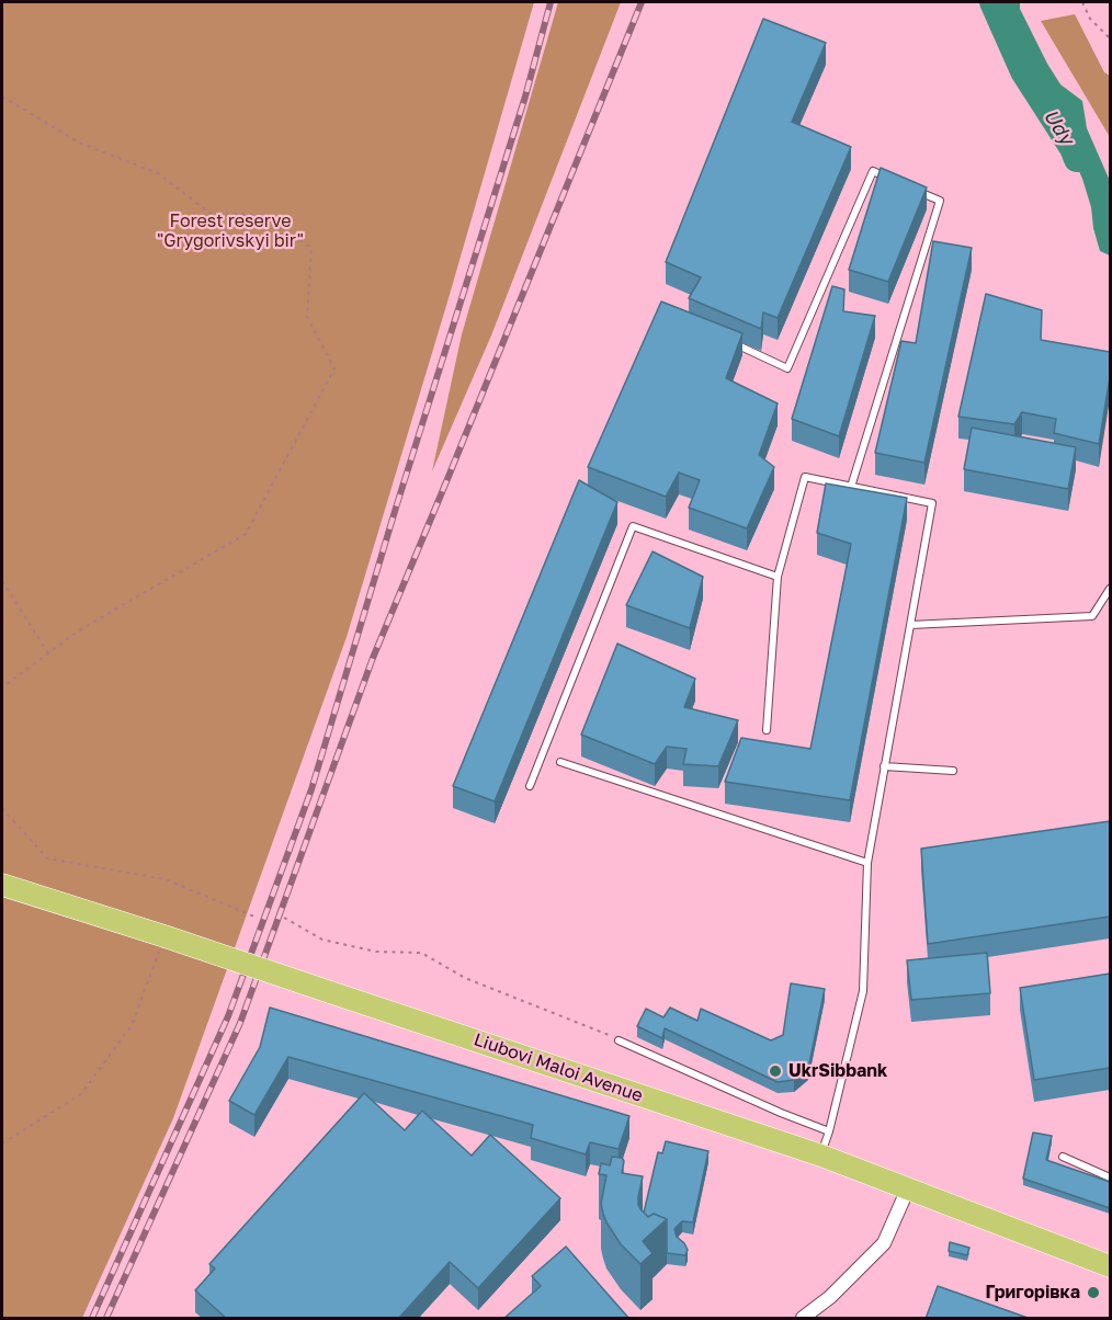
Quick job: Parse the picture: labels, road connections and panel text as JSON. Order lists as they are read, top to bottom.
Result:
{
  "streets": {
    "main road": ["Liubovi Maloi Avenue"]
  },
  "water": ["Udy"],
  "parks": ["Forest reserve \"Grygorivskyi bir\""],
  "places": ["UkrSibbank", "Григорівка"]
}
